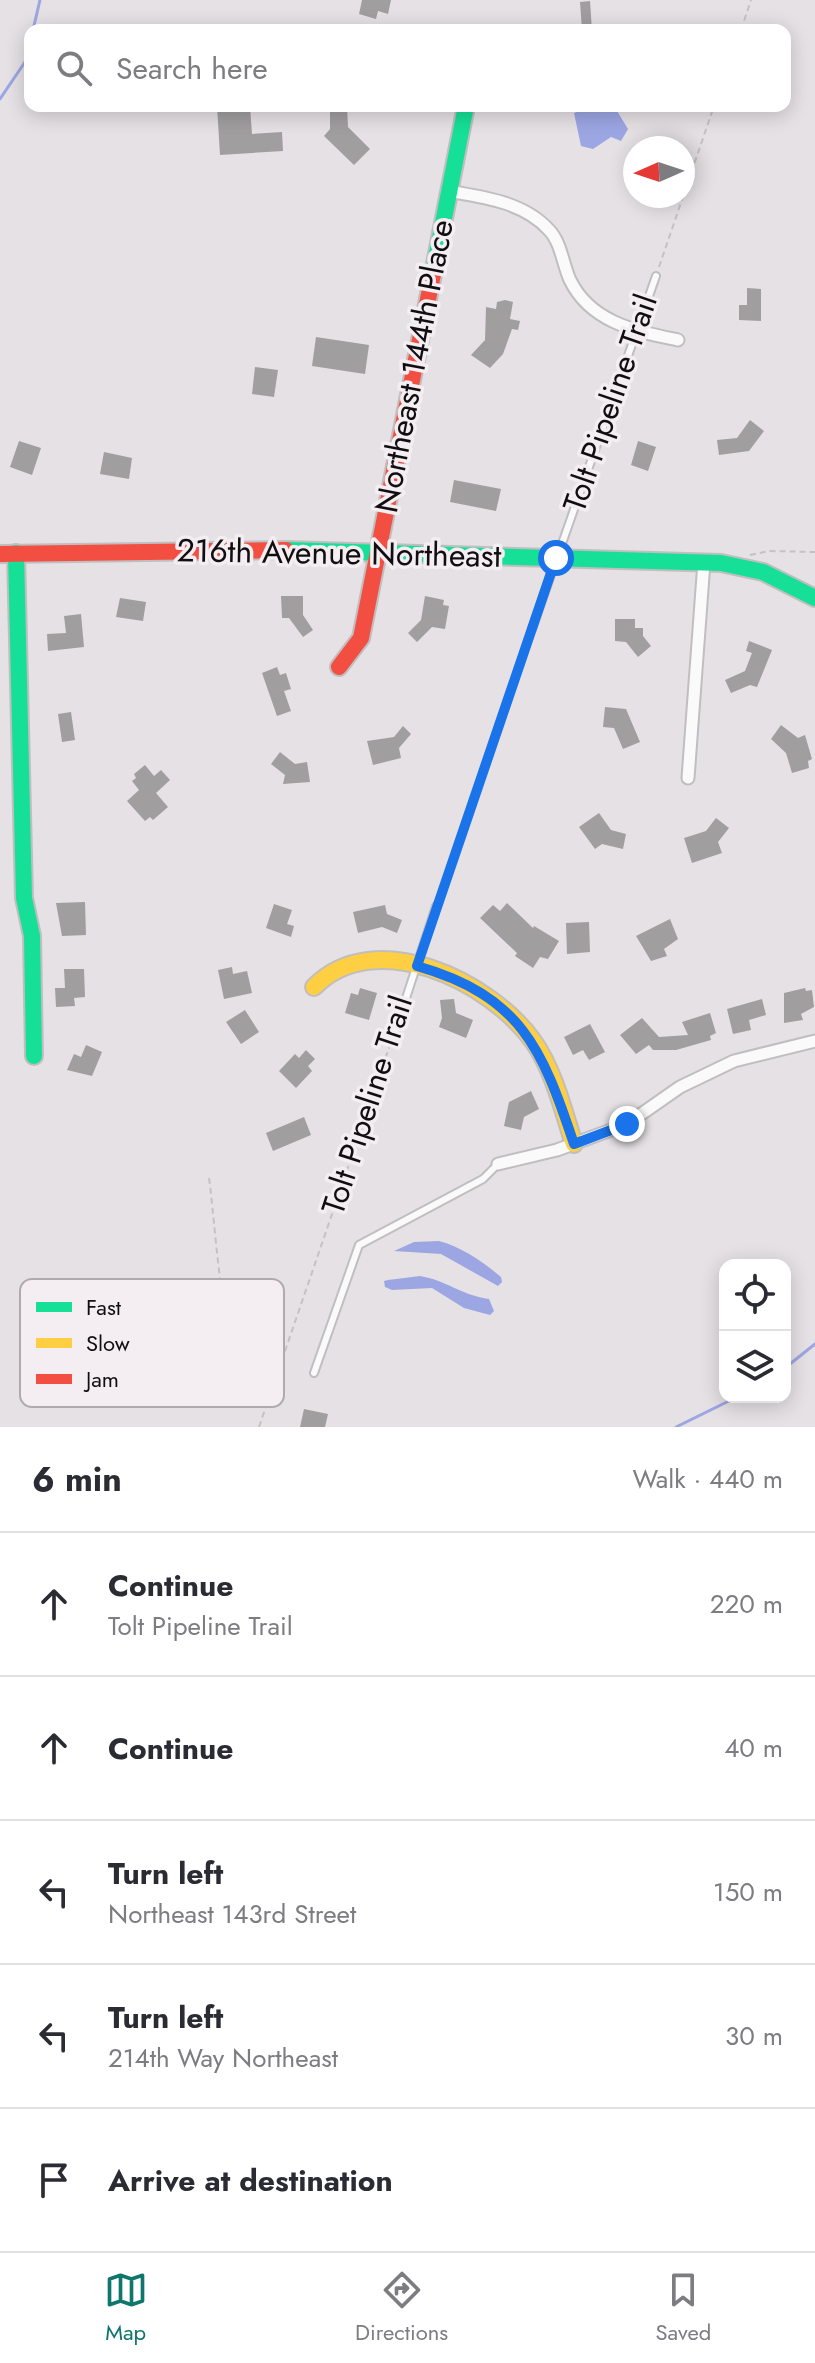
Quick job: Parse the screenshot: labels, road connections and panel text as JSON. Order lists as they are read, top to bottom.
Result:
{
  "streets": {
    "street": ["Northeast 144th Place", "216th Avenue Northeast"],
    "path": ["Tolt Pipeline Trail"]
  },
  "crossings": [
    ["Northeast 144th Place", "216th Avenue Northeast"]
  ],
  "legend": ["Fast", "Slow", "Jam"],
  "north": "left",
  "page": {
    "search": "Search here",
    "heading": ["6 min", "Walk · 440 m"],
    "list": [
      ["Continue", "Tolt Pipeline Trail", "220 m"],
      ["Continue", "40 m"],
      ["Turn left", "Northeast 143rd Street", "150 m"],
      ["Turn left", "214th Way Northeast", "30 m"],
      "Arrive at destination"
    ],
    "nav": ["Map", "Directions", "Saved"]
  }
}
